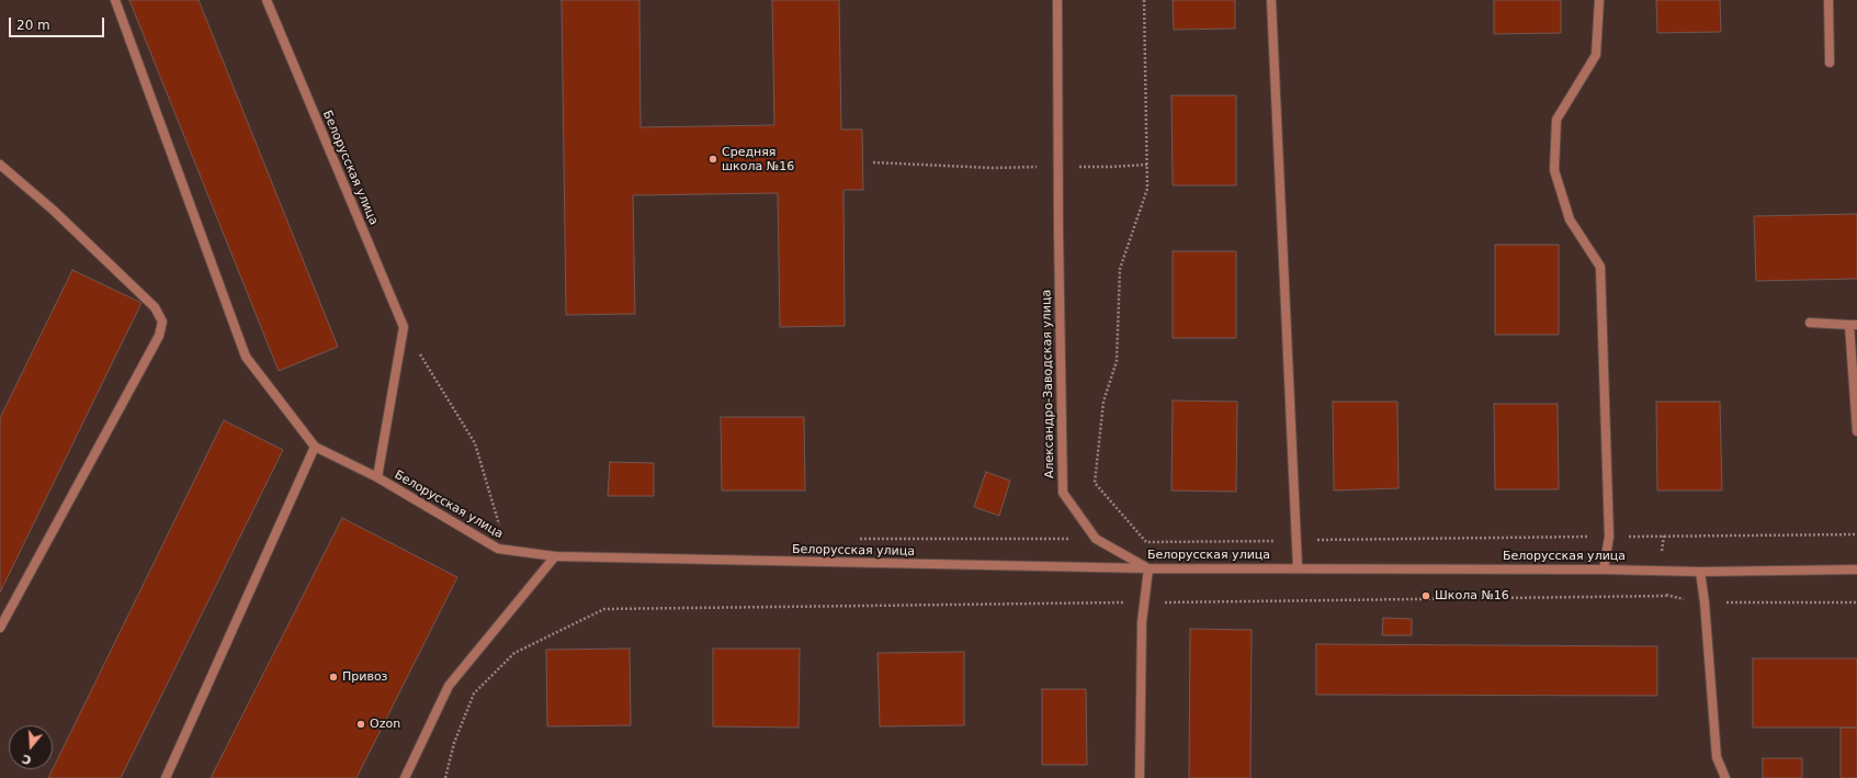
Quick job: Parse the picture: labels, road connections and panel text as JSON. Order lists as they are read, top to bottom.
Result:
{
  "streets": {
    "street": ["Белорусская улица", "Александро-Заводская улица"]
  },
  "crossings": [
    ["Белорусская улица", "Александро-Заводская улица"]
  ],
  "places": [
    "Средняя школа №16",
    "Школа №16",
    "Привоз",
    "Ozon"
  ],
  "scale_bar": "20 m",
  "north": "bottom"
}
